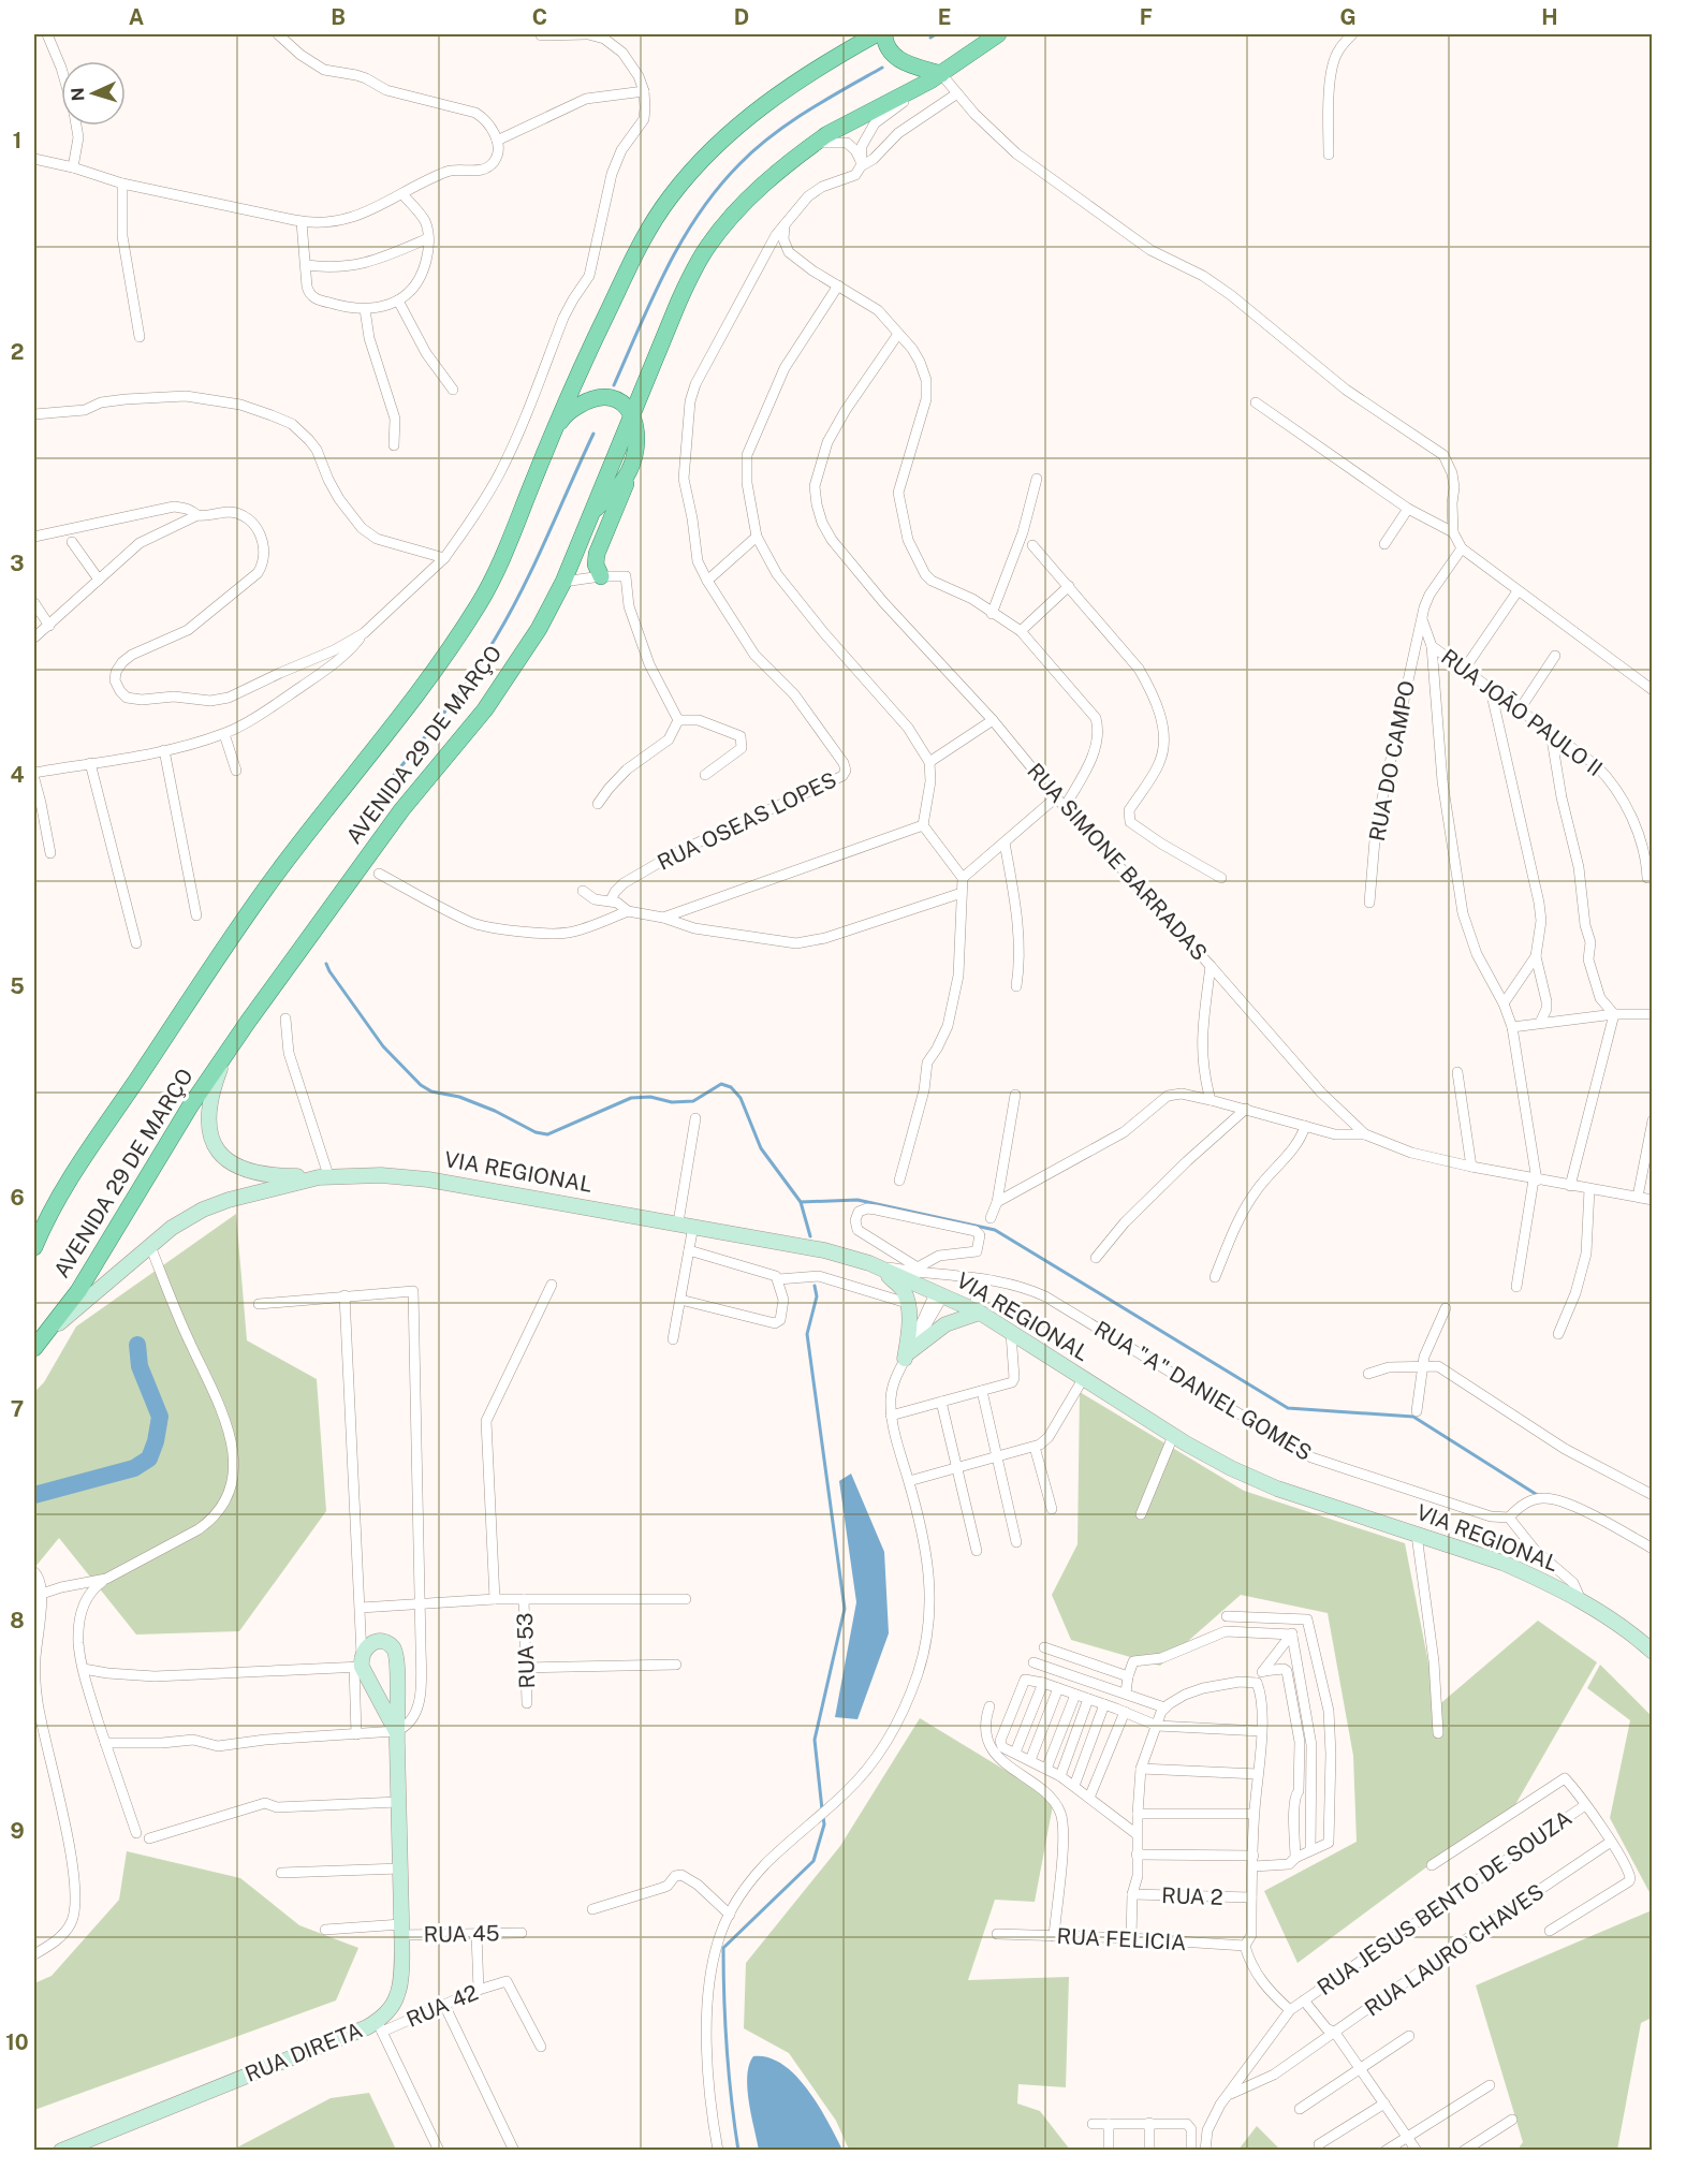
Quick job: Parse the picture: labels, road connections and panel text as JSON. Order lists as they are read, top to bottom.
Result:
{
  "streets": {
    "main road": ["AVENIDA 29 DE MARÇO", "VIA REGIONAL", "RUA DIRETA"],
    "street": [
      "RUA JOÃO PAULO II",
      "RUA DO CAMPO",
      "RUA OSEAS LOPES",
      "RUA SIMONE BARRADAS",
      "RUA \"A\" DANIEL GOMES",
      "RUA 53",
      "RUA 2",
      "RUA JESUS BENTO DE SOUZA",
      "RUA 45",
      "RUA FELICIA",
      "RUA LAURO CHAVES",
      "RUA 42"
    ]
  },
  "crossings": [
    ["RUA JOÃO PAULO II", "RUA DO CAMPO"],
    ["AVENIDA 29 DE MARÇO", "VIA REGIONAL"],
    ["VIA REGIONAL", "RUA \"A\" DANIEL GOMES"],
    ["RUA JESUS BENTO DE SOUZA", "RUA LAURO CHAVES"],
    ["RUA 45", "RUA DIRETA"],
    ["RUA 42", "RUA DIRETA"]
  ],
  "north": "left",
  "grid": {
    "columns": [
      "A",
      "B",
      "C",
      "D",
      "E",
      "F",
      "G",
      "H"
    ],
    "rows": [
      "1",
      "2",
      "3",
      "4",
      "5",
      "6",
      "7",
      "8",
      "9",
      "10"
    ]
  }
}
